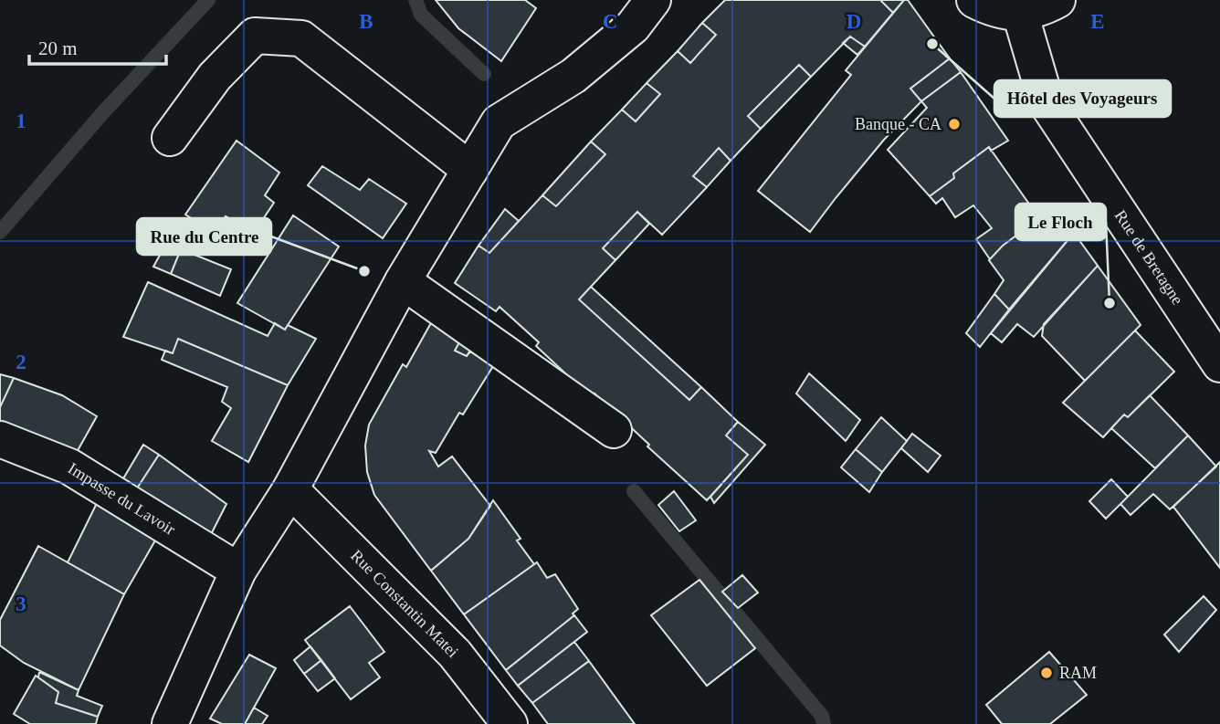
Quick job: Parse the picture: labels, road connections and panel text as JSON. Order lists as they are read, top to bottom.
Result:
{
  "streets": {
    "street": ["Rue de Bretagne", "Impasse du Lavoir", "Rue Constantin Matei"]
  },
  "places": [
    "Hôtel des Voyageurs",
    "Banque - CA",
    "Rue du Centre",
    "Le Floch",
    "RAM"
  ],
  "scale_bar": "20 m",
  "grid": {
    "columns": [
      "B",
      "C",
      "D",
      "E"
    ],
    "rows": ["1", "2", "3"]
  }
}
